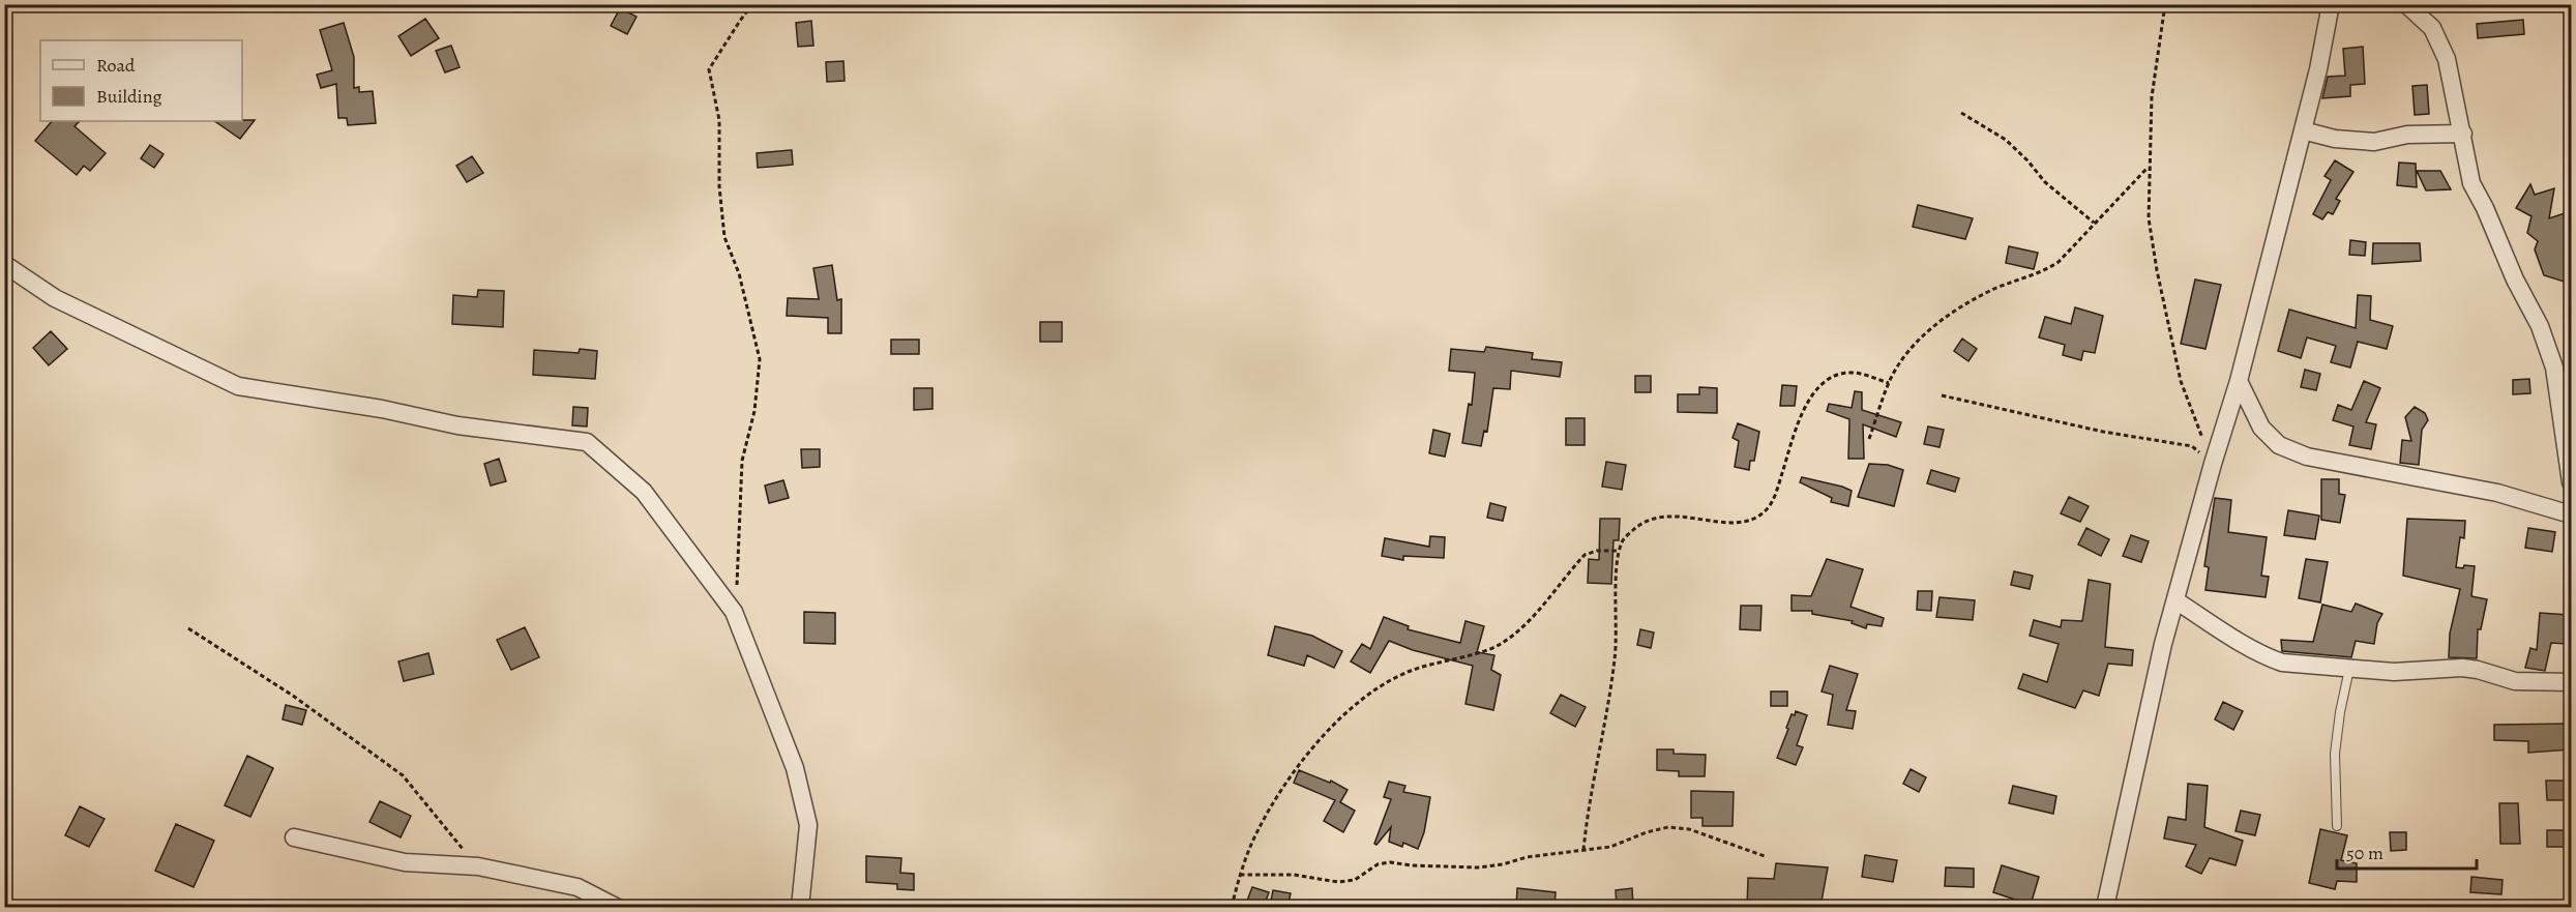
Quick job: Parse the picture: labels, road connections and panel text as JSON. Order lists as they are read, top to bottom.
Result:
{
  "legend": ["Road", "Building"],
  "scale_bar": "50 m"
}
